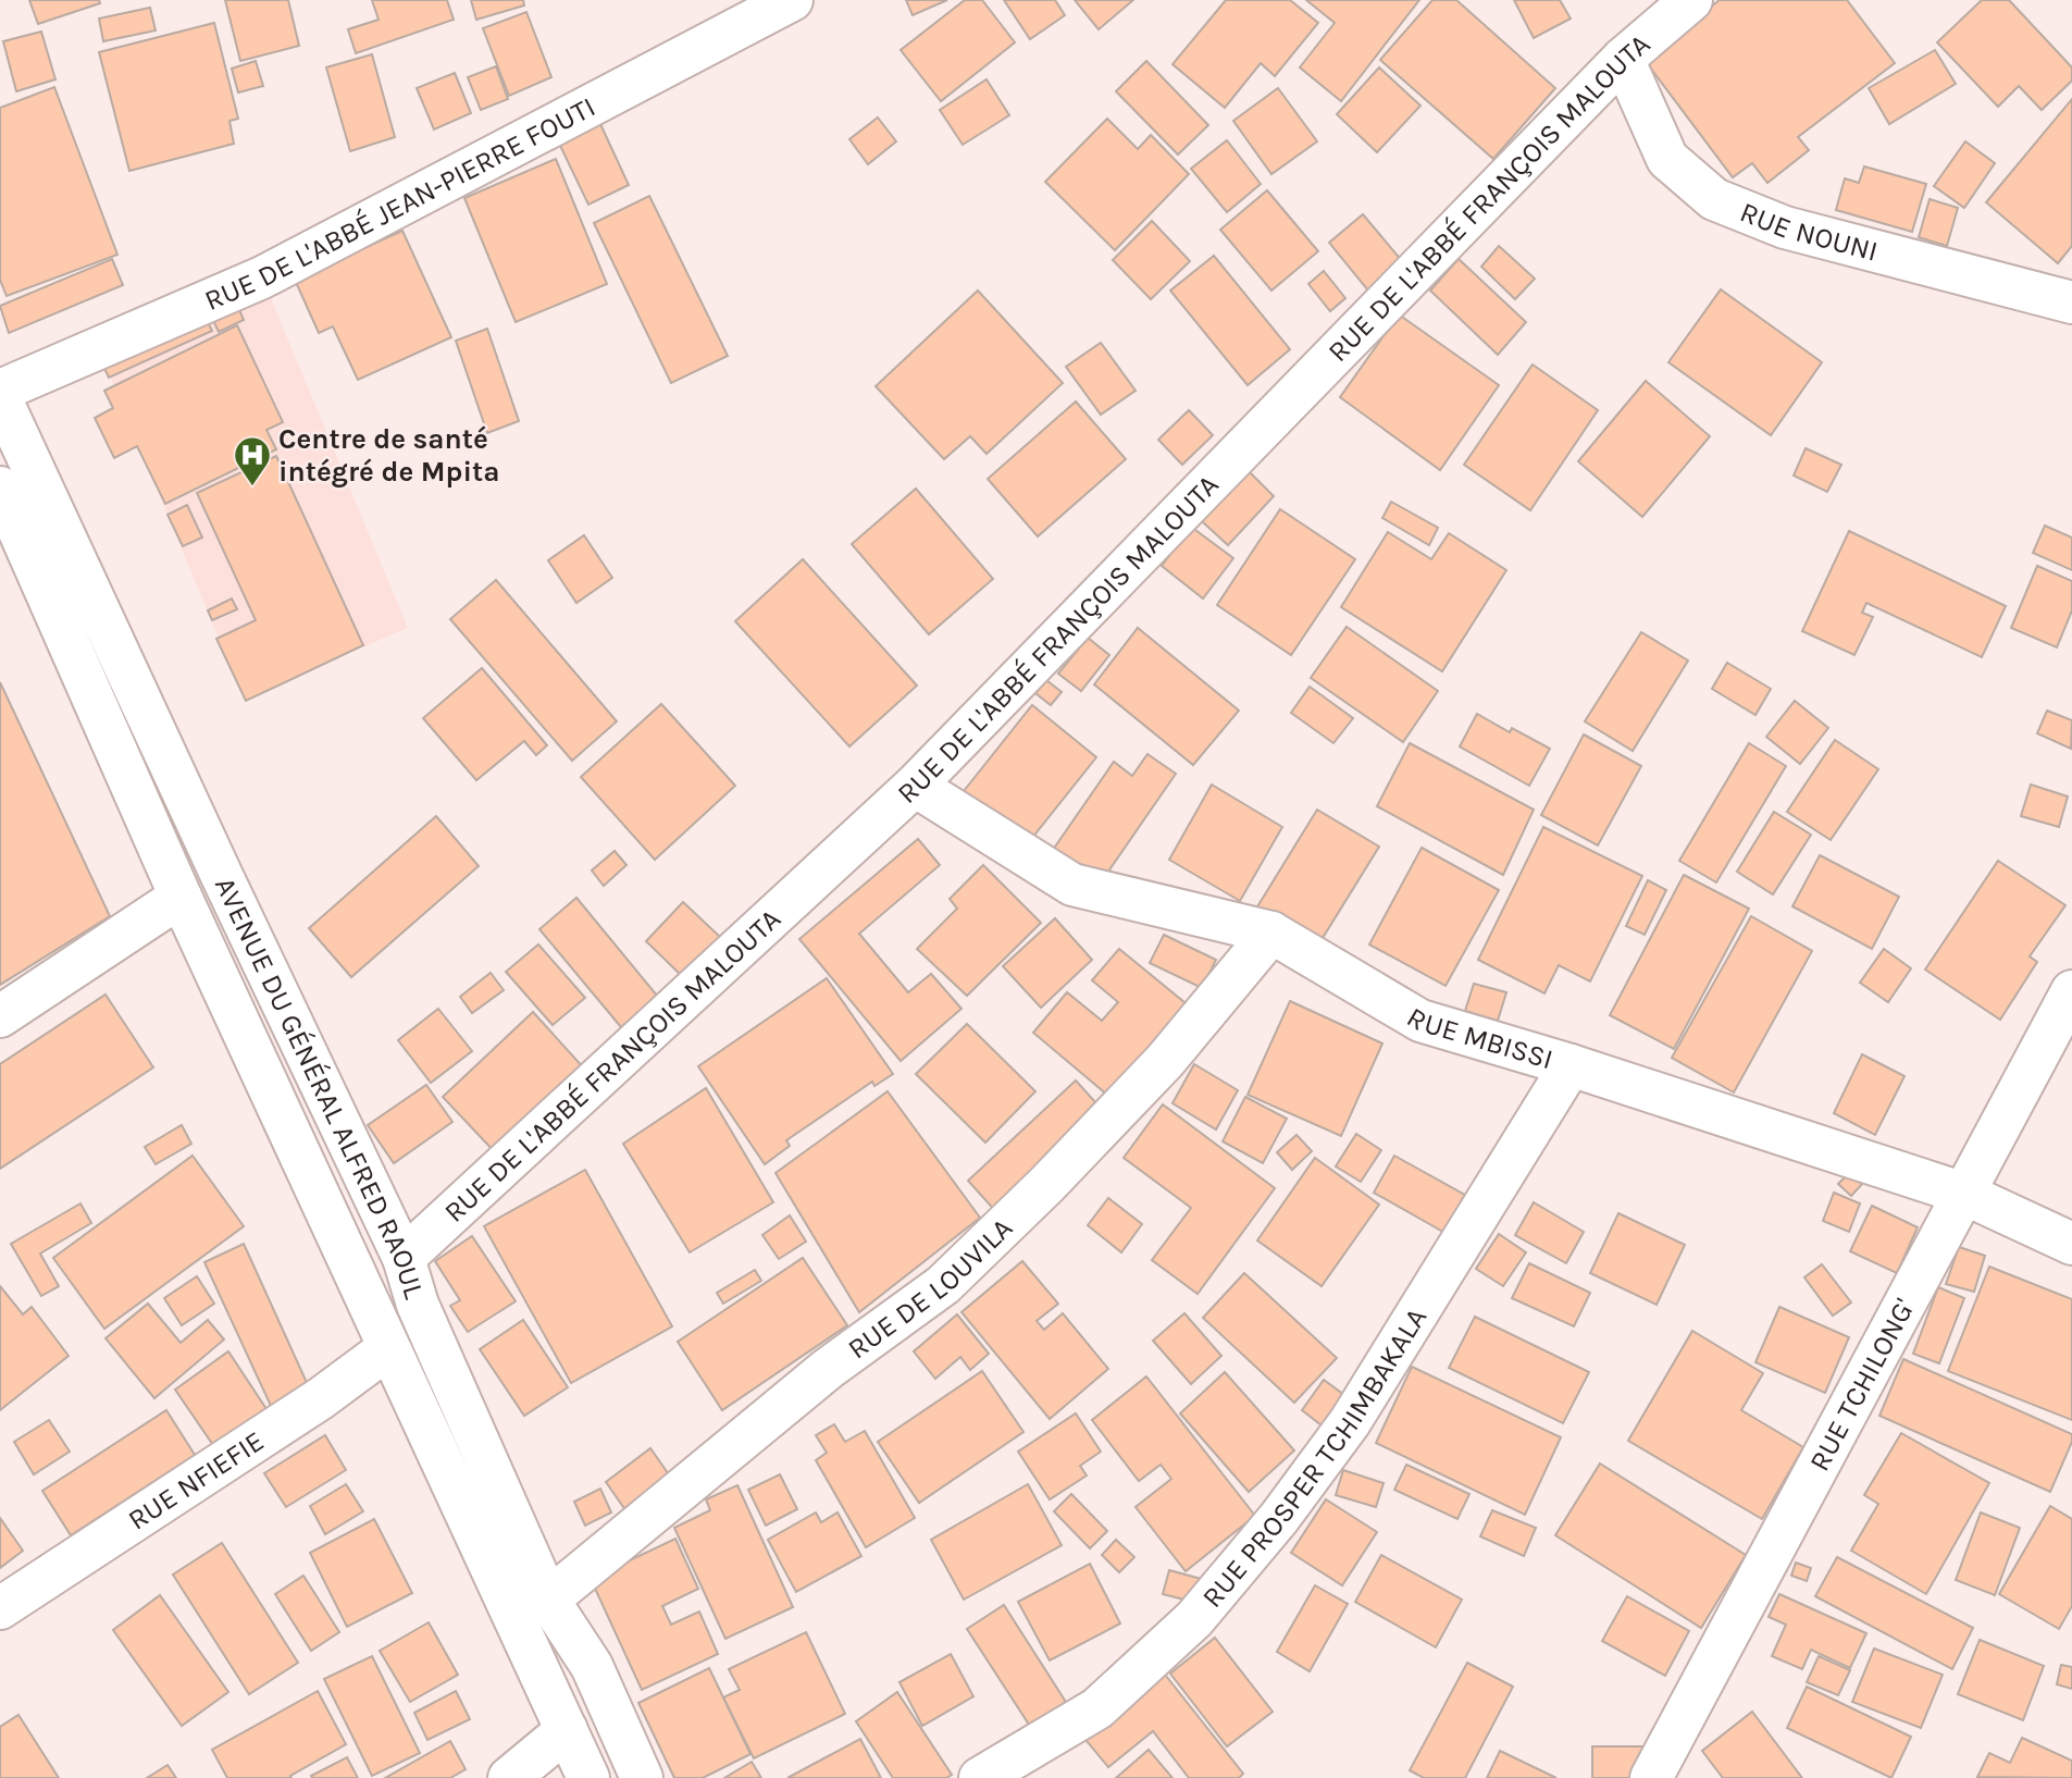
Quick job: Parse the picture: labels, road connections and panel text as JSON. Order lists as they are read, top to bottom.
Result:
{
  "streets": {
    "street": [
      "RUE DE L'ABBÉ FRANÇOIS MALOUTA",
      "RUE DE L'ABBÉ JEAN-PIERRE FOUTI",
      "RUE NOUNI",
      "RUE MBISSI",
      "AVENUE DU GÉNÉRAL ALFRED RAOUL",
      "RUE DE LOUVILA",
      "RUE TCHILONG'",
      "RUE PROSPER TCHIMBAKALA",
      "RUE NFIEFIE"
    ]
  },
  "crossings": [
    ["RUE DE L'ABBÉ FRANÇOIS MALOUTA", "RUE NOUNI"],
    ["RUE DE L'ABBÉ FRANÇOIS MALOUTA", "RUE MBISSI"],
    ["RUE DE L'ABBÉ FRANÇOIS MALOUTA", "AVENUE DU GÉNÉRAL ALFRED RAOUL"],
    ["RUE MBISSI", "RUE DE LOUVILA"],
    ["RUE MBISSI", "RUE TCHILONG'"],
    ["RUE MBISSI", "RUE PROSPER TCHIMBAKALA"],
    ["AVENUE DU GÉNÉRAL ALFRED RAOUL", "RUE DE LOUVILA"]
  ],
  "places": {
    "hospital": ["Centre de santé intégré de Mpita"]
  }
}
